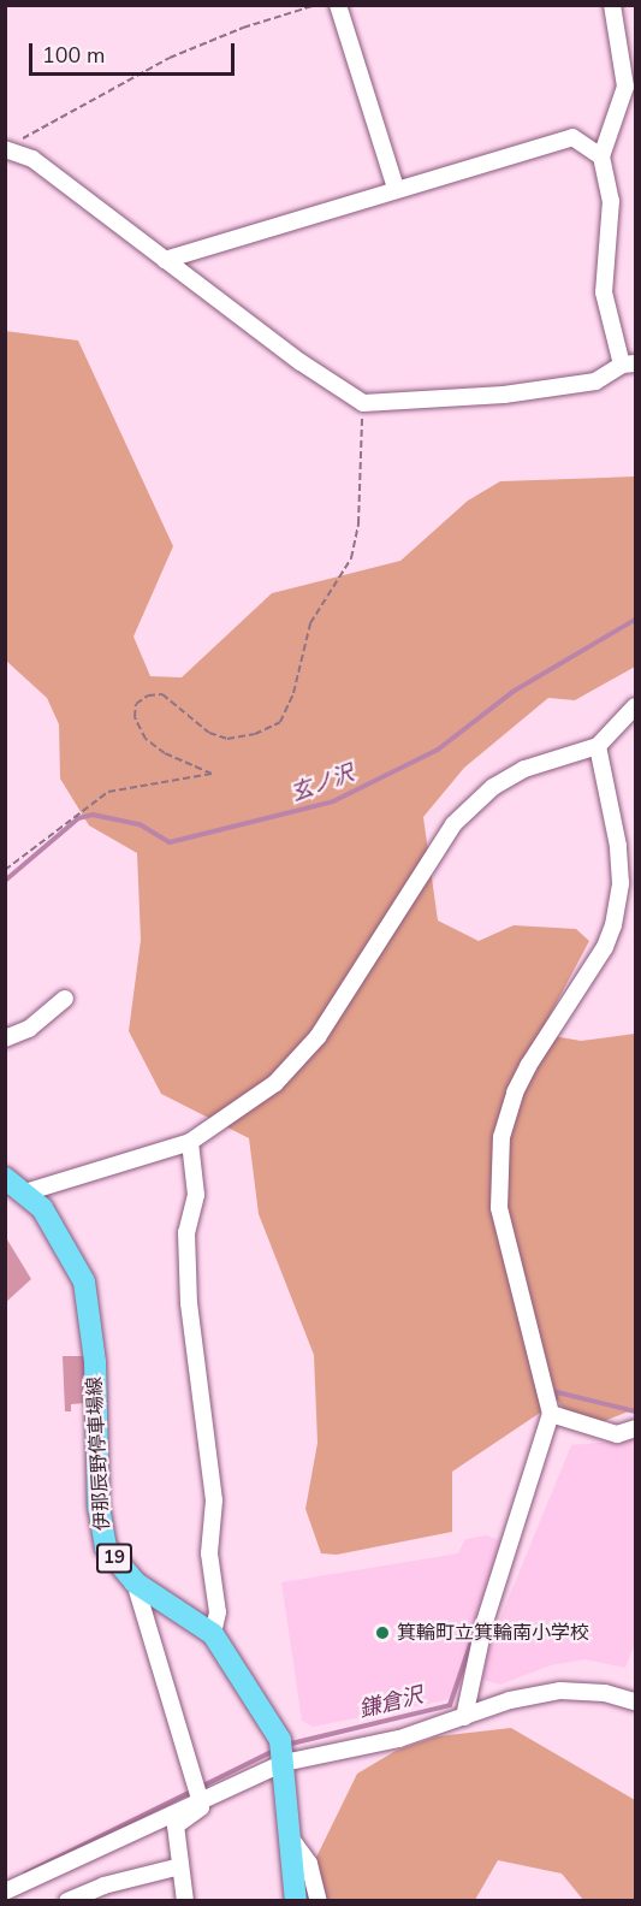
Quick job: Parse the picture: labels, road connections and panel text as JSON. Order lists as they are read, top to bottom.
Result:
{
  "streets": {
    "main road": ["伊那辰野停車場線", "19"]
  },
  "water": ["玄ノ沢", "鎌倉沢"],
  "places": ["箕輪町立箕輪南小学校"],
  "scale_bar": "100 m"
}
